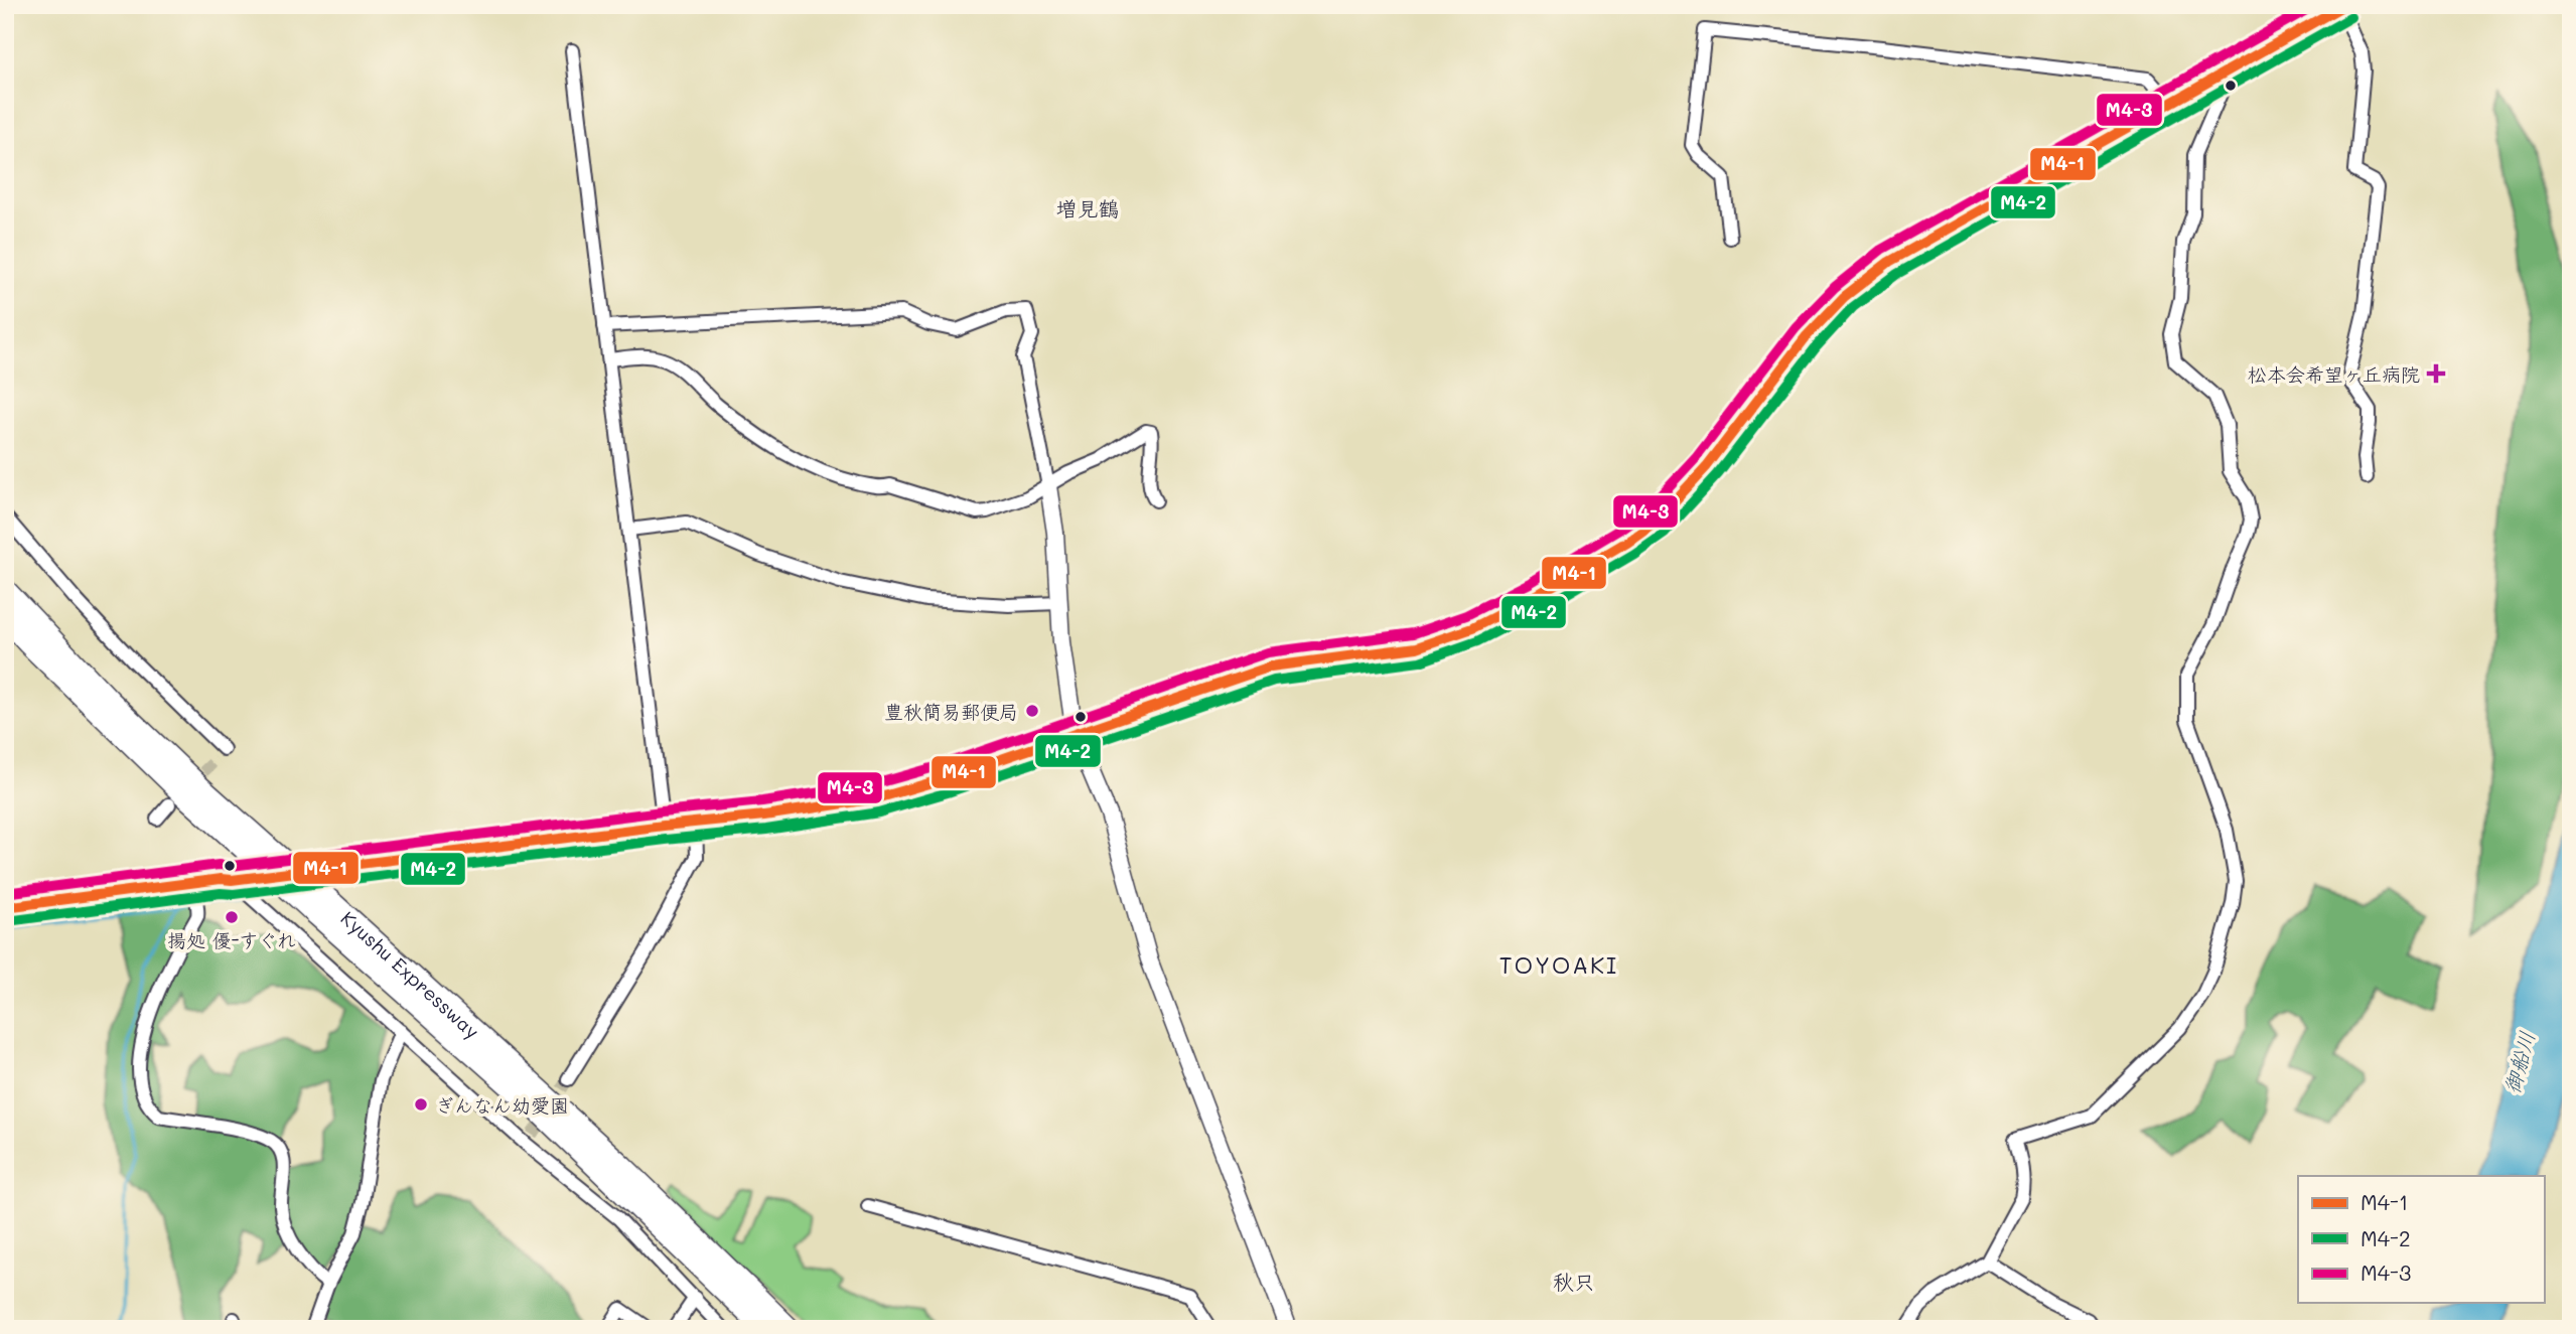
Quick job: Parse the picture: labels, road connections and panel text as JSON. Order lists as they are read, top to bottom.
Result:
{
  "streets": {
    "highway": ["Kyushu Expressway"]
  },
  "districts": ["増見鶴", "TOYOAKI", "秋只"],
  "water": ["御船川"],
  "places": {
    "health": ["松本会希望ヶ丘病院"],
    "other": ["豊秋簡易郵便局", "揚処 優-すぐれ", "ぎんなん幼愛園"]
  },
  "lines": ["transit line M4-1", "transit line M4-3", "transit line M4-2"],
  "legend": ["M4-1", "M4-2", "M4-3"]
}
